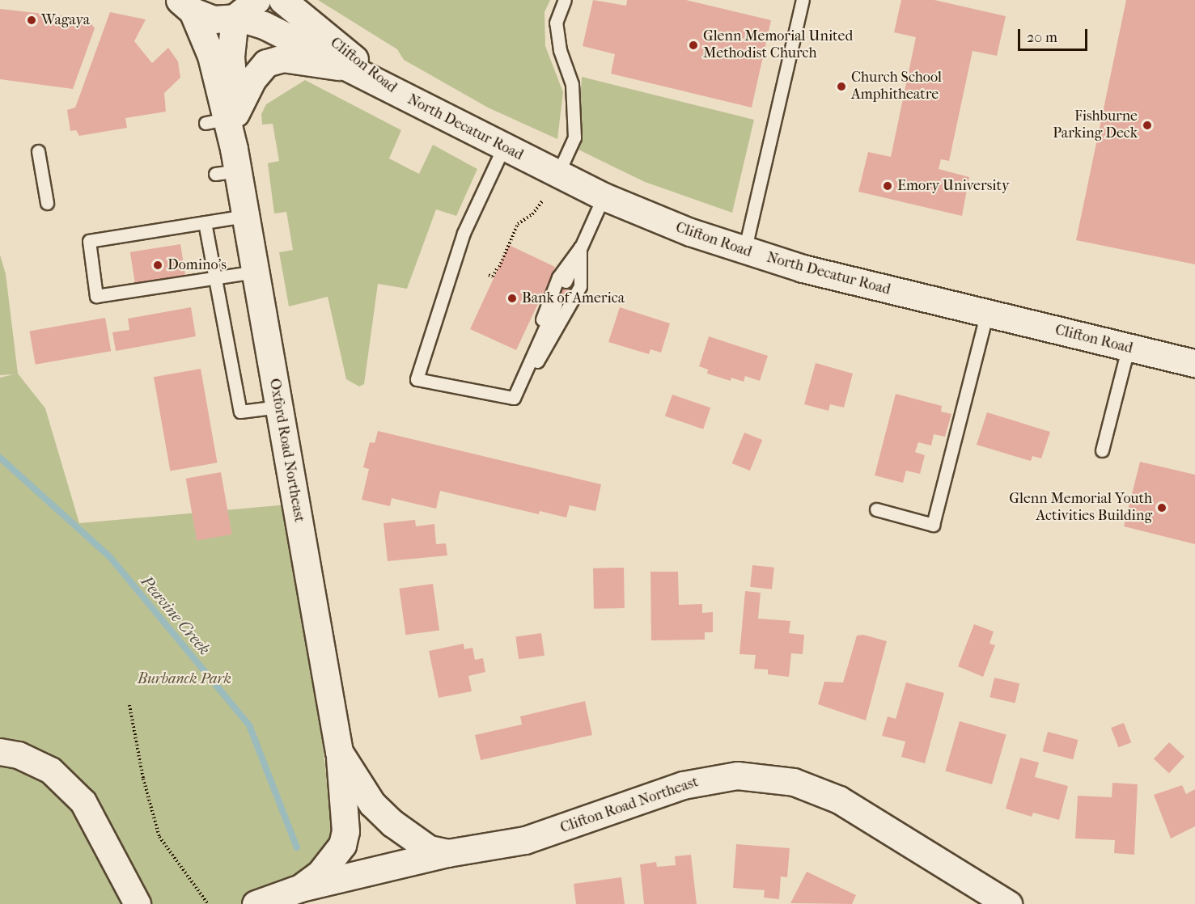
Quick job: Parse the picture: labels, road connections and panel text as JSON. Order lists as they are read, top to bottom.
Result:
{
  "streets": {
    "street": [
      "Clifton Road",
      "North Decatur Road",
      "Oxford Road Northeast",
      "Clifton Road Northeast"
    ]
  },
  "crossings": [
    ["Clifton Road", "North Decatur Road"],
    ["North Decatur Road", "Oxford Road Northeast"],
    ["Oxford Road Northeast", "Clifton Road Northeast"]
  ],
  "water": ["Peavine Creek"],
  "parks": ["Burbanck Park"],
  "places": [
    "Wagaya",
    "Glenn Memorial United Methodist Church",
    "Church School Amphitheatre",
    "Fishburne Parking Deck",
    "Emory University",
    "Domino's",
    "Bank of America",
    "Glenn Memorial Youth Activities Building"
  ],
  "scale_bar": "20 m"
}
